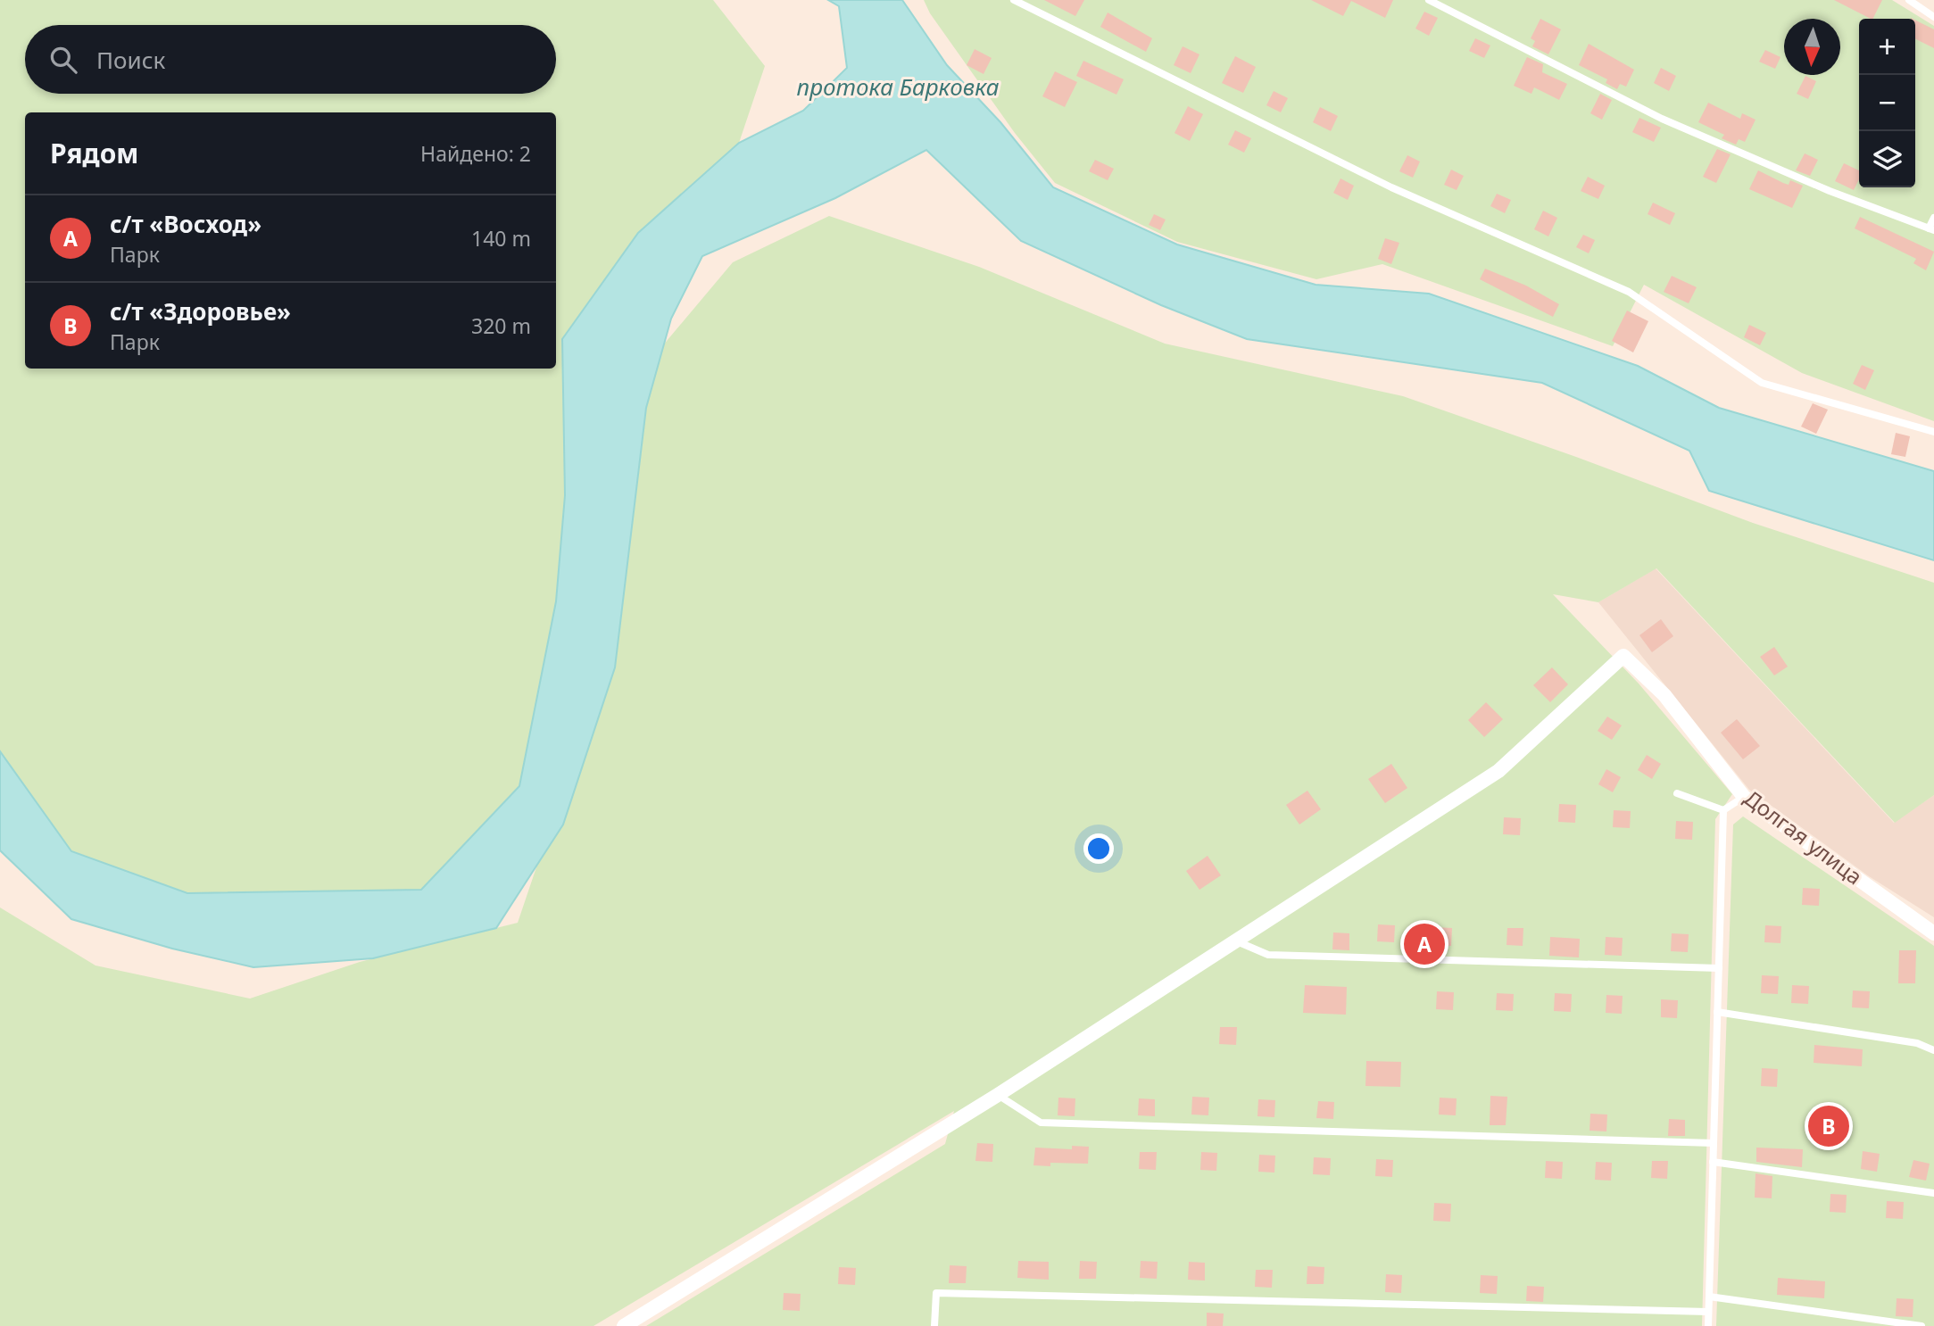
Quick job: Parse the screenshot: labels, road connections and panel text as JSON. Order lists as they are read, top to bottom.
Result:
{
  "streets": {
    "street": ["Долгая улица"]
  },
  "water": ["протока Барковка"],
  "north": "bottom",
  "page": {
    "map_buttons": ["+", "−"],
    "search": "Поиск",
    "heading": ["Рядом", "Найдено: 2"],
    "list": [
      {
        "mark": "A",
        "name": "с/т «Восход»",
        "note": "Парк",
        "value": "140 m"
      },
      {
        "mark": "B",
        "name": "с/т «Здоровье»",
        "note": "Парк",
        "value": "320 m"
      }
    ],
    "pins": ["A", "B"]
  }
}
